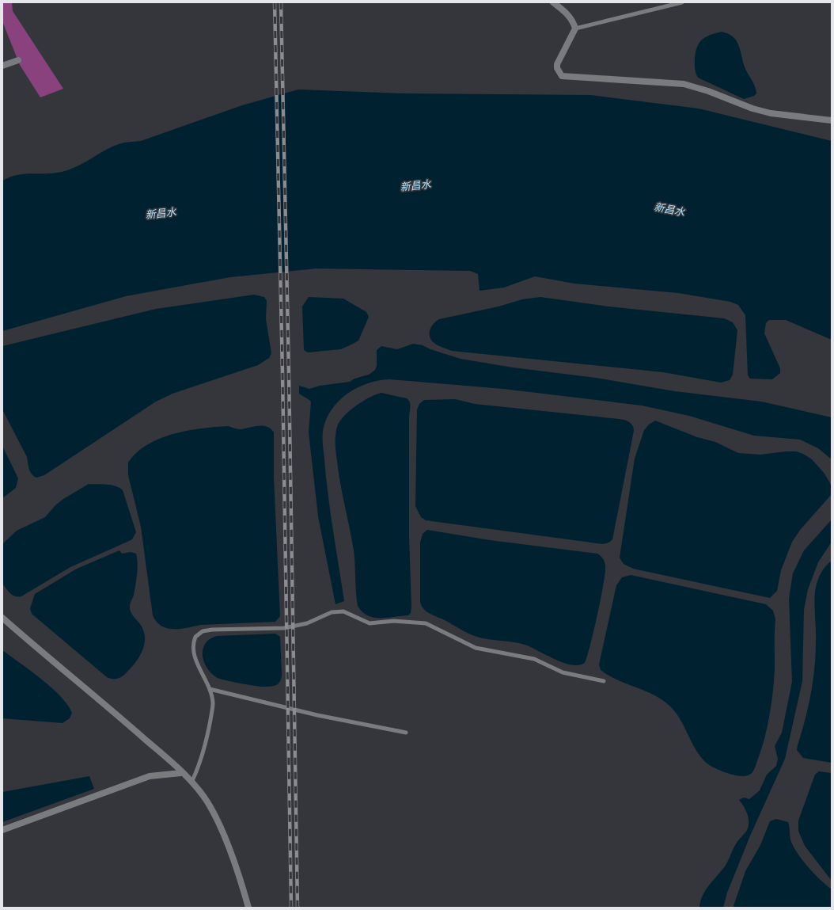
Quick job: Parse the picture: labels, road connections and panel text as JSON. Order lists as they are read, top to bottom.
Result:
{
  "water": ["新昌水"]
}
